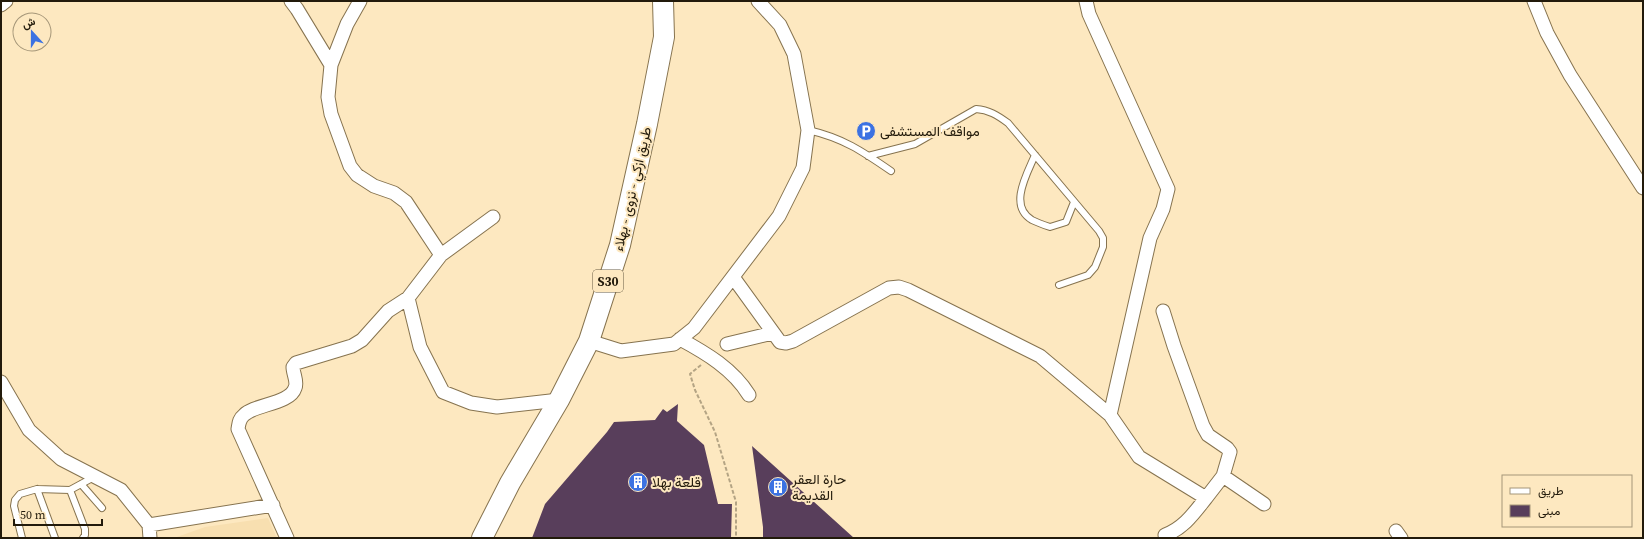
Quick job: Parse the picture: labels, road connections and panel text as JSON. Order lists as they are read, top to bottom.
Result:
{
  "streets": {
    "main road": ["طريق ازكي - نزوى - بهلاء", "S30"]
  },
  "places": {
    "parking": ["مواقف المستشفى"],
    "building": ["قلعة بهلا", "حارة العقر القديمة"]
  },
  "legend": ["طريق", "مبنى"],
  "scale_bar": "50 m",
  "north": "top"
}
